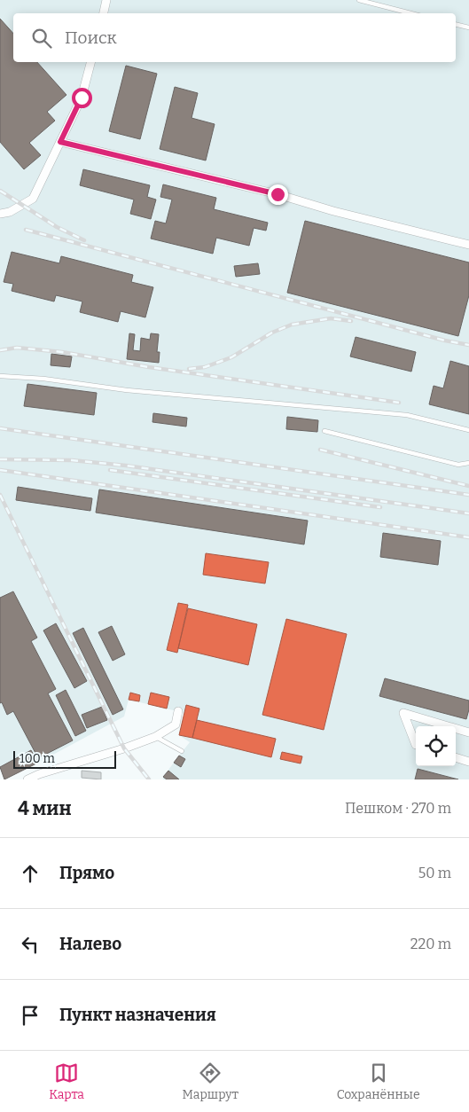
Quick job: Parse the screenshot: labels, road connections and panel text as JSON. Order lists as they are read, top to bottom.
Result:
{
  "scale_bar": "100 m",
  "page": {
    "search": "Поиск",
    "scale": "100 m",
    "heading": ["4 мин", "Пешком · 270 m"],
    "list": [
      ["Прямо", "50 m"],
      ["Налево", "220 m"],
      "Пункт назначения"
    ],
    "nav": ["Карта", "Маршрут", "Сохранённые"]
  }
}
